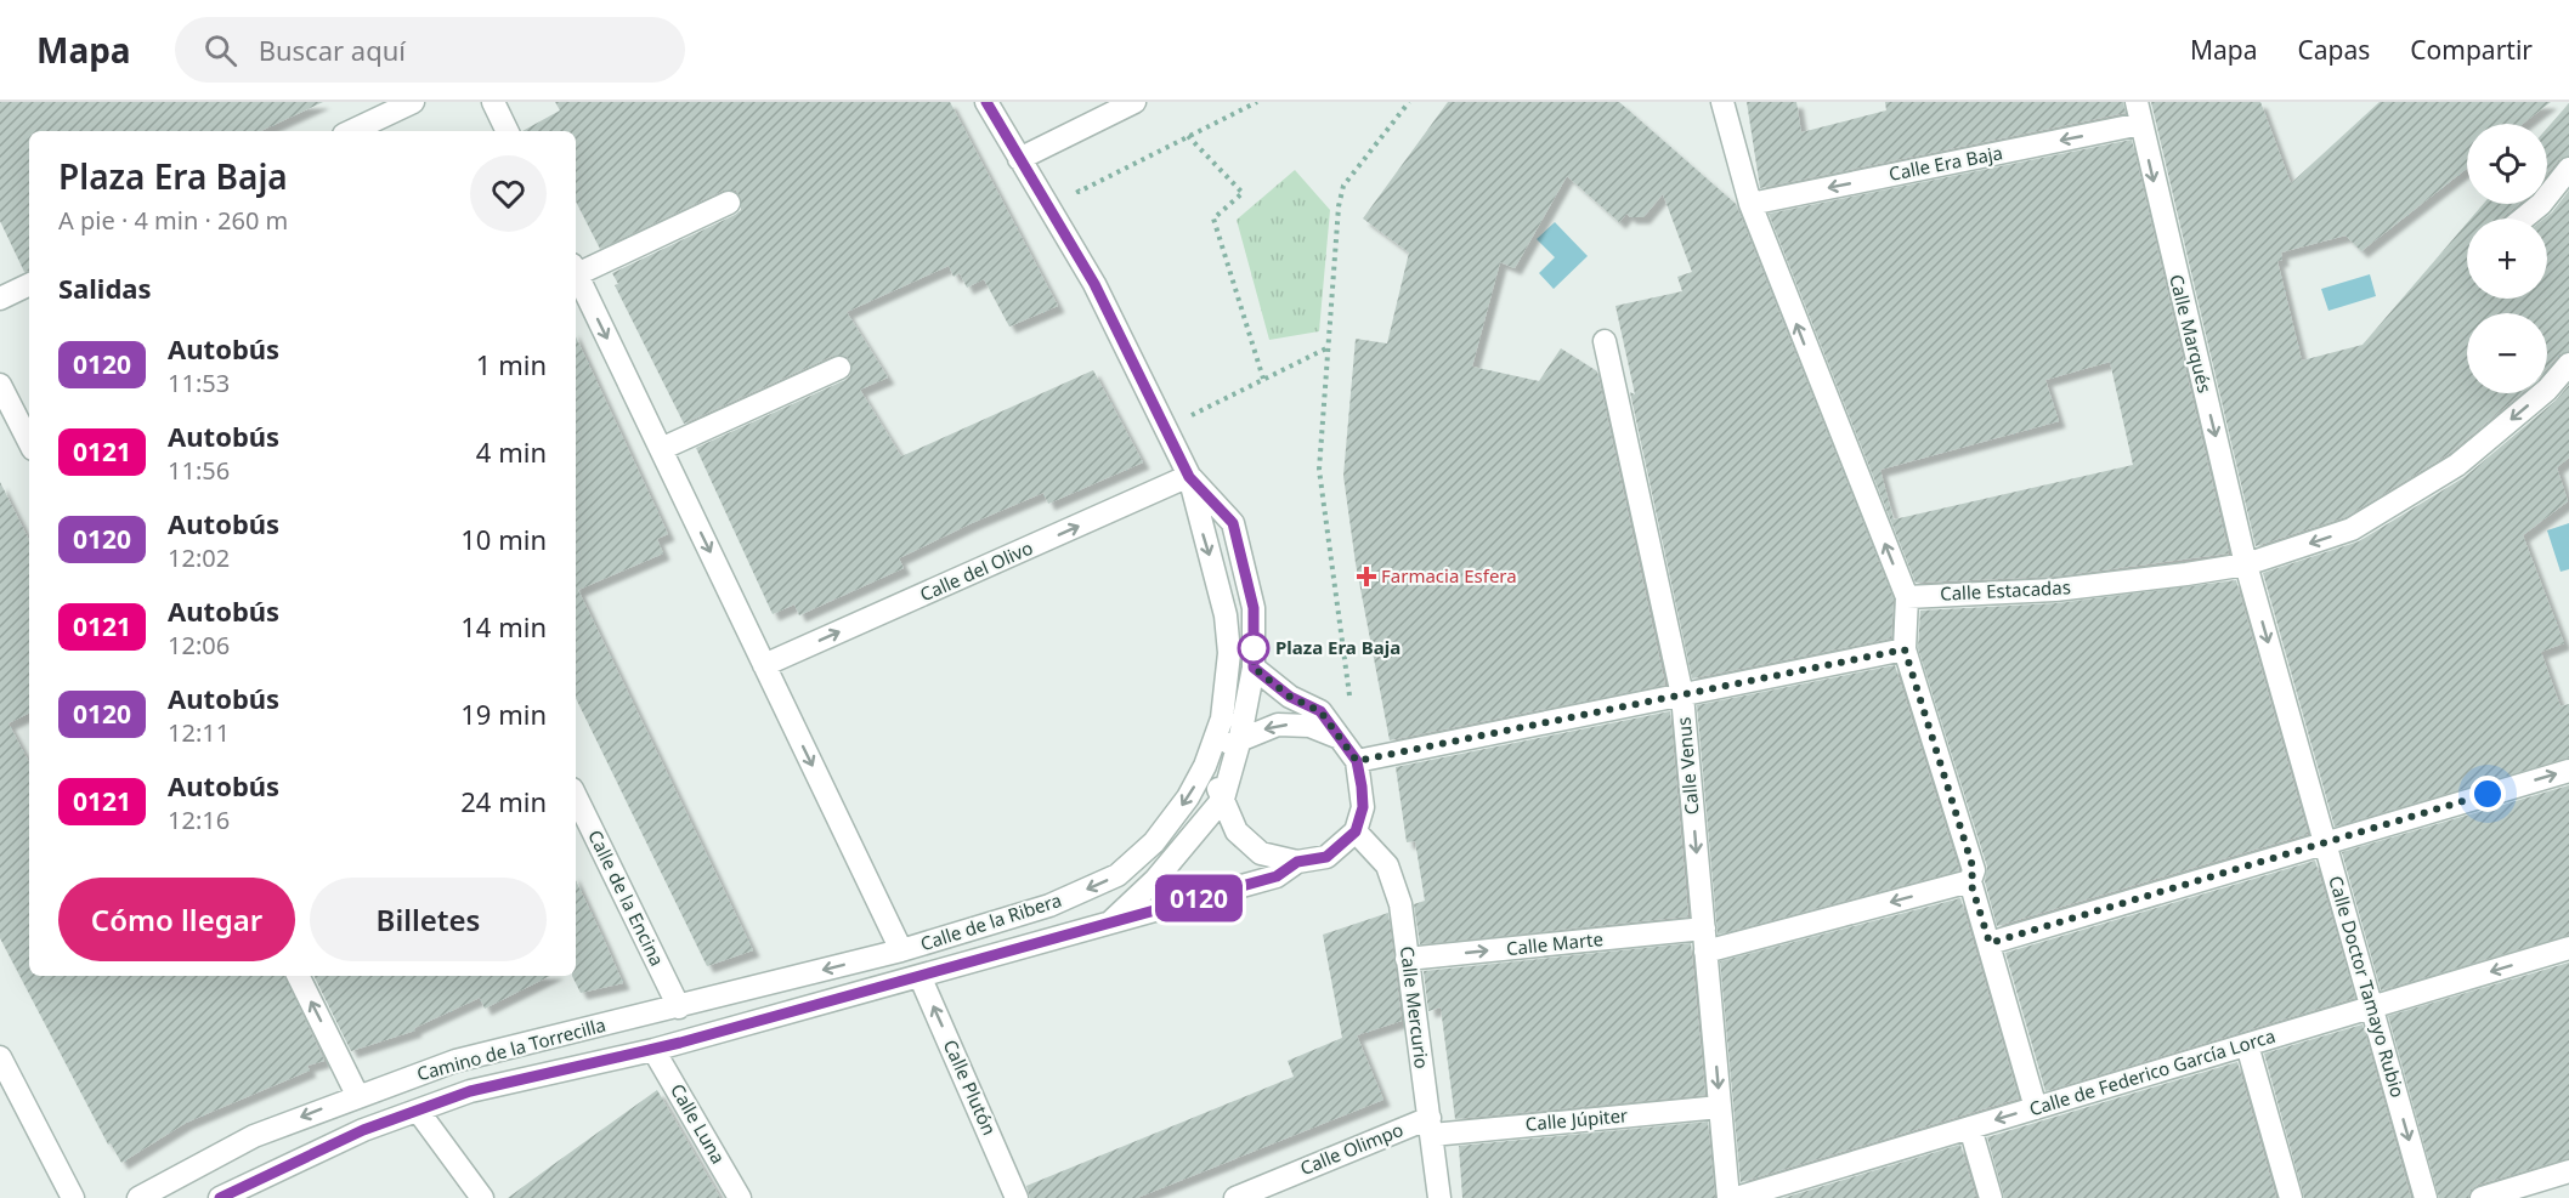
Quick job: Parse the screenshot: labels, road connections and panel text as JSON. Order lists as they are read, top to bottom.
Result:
{
  "streets": {
    "street": [
      "Calle Era Baja",
      "Calle Marqués",
      "Calle del Olivo",
      "Calle Estacadas",
      "Calle Venus",
      "Calle de la Encina",
      "Calle de la Ribera",
      "Calle Marte",
      "Calle Doctor Tamayo Rubio",
      "Calle Mercurio",
      "Camino de la Torrecilla",
      "Calle de Federico García Lorca",
      "Calle Plutón",
      "Calle Júpiter",
      "Calle Luna",
      "Calle Olimpo"
    ]
  },
  "crossings": [
    ["Calle Era Baja", "Calle Marqués"],
    ["Calle Marqués", "Calle Estacadas"],
    ["Calle Marqués", "Calle Doctor Tamayo Rubio"],
    ["Calle del Olivo", "Calle de la Ribera"],
    ["Calle Estacadas", "Calle Doctor Tamayo Rubio"],
    ["Calle Venus", "Calle Marte"],
    ["Calle Venus", "Calle Júpiter"],
    ["Calle de la Encina", "Camino de la Torrecilla"],
    ["Calle de la Ribera", "Calle Mercurio"],
    ["Calle de la Ribera", "Camino de la Torrecilla"],
    ["Calle Marte", "Calle Mercurio"],
    ["Calle Doctor Tamayo Rubio", "Calle de Federico García Lorca"],
    ["Calle Mercurio", "Camino de la Torrecilla"],
    ["Calle Mercurio", "Calle Júpiter"],
    ["Calle Mercurio", "Calle Olimpo"],
    ["Camino de la Torrecilla", "Calle Plutón"],
    ["Camino de la Torrecilla", "Calle Luna"],
    ["Calle Júpiter", "Calle Olimpo"]
  ],
  "one_way": [
    "Calle Era Baja",
    "Calle Marqués",
    "Calle del Olivo",
    "Calle Estacadas",
    "Calle Venus",
    "Calle de la Ribera",
    "Calle Marte",
    "Calle Plutón"
  ],
  "places": {
    "health": ["Farmacia Esfera"],
    "other": ["Plaza Era Baja"]
  },
  "lines": ["bus line 0120"],
  "page": {
    "header": "Mapa",
    "search": "Buscar aquí",
    "nav": ["Mapa", "Capas", "Compartir"],
    "on_map": "0120",
    "map_buttons": ["+", "−"],
    "heading": [
      ["Plaza Era Baja", "A pie · 4 min · 260 m"],
      "Salidas"
    ],
    "list": [
      {
        "mark": "0120",
        "name": "Autobús",
        "note": "11:53",
        "value": "1 min"
      },
      {
        "mark": "0121",
        "name": "Autobús",
        "note": "11:56",
        "value": "4 min"
      },
      {
        "mark": "0120",
        "name": "Autobús",
        "note": "12:02",
        "value": "10 min"
      },
      {
        "mark": "0121",
        "name": "Autobús",
        "note": "12:06",
        "value": "14 min"
      },
      {
        "mark": "0120",
        "name": "Autobús",
        "note": "12:11",
        "value": "19 min"
      },
      {
        "mark": "0121",
        "name": "Autobús",
        "note": "12:16",
        "value": "24 min"
      }
    ],
    "buttons": ["Cómo llegar", "Billetes"]
  }
}
